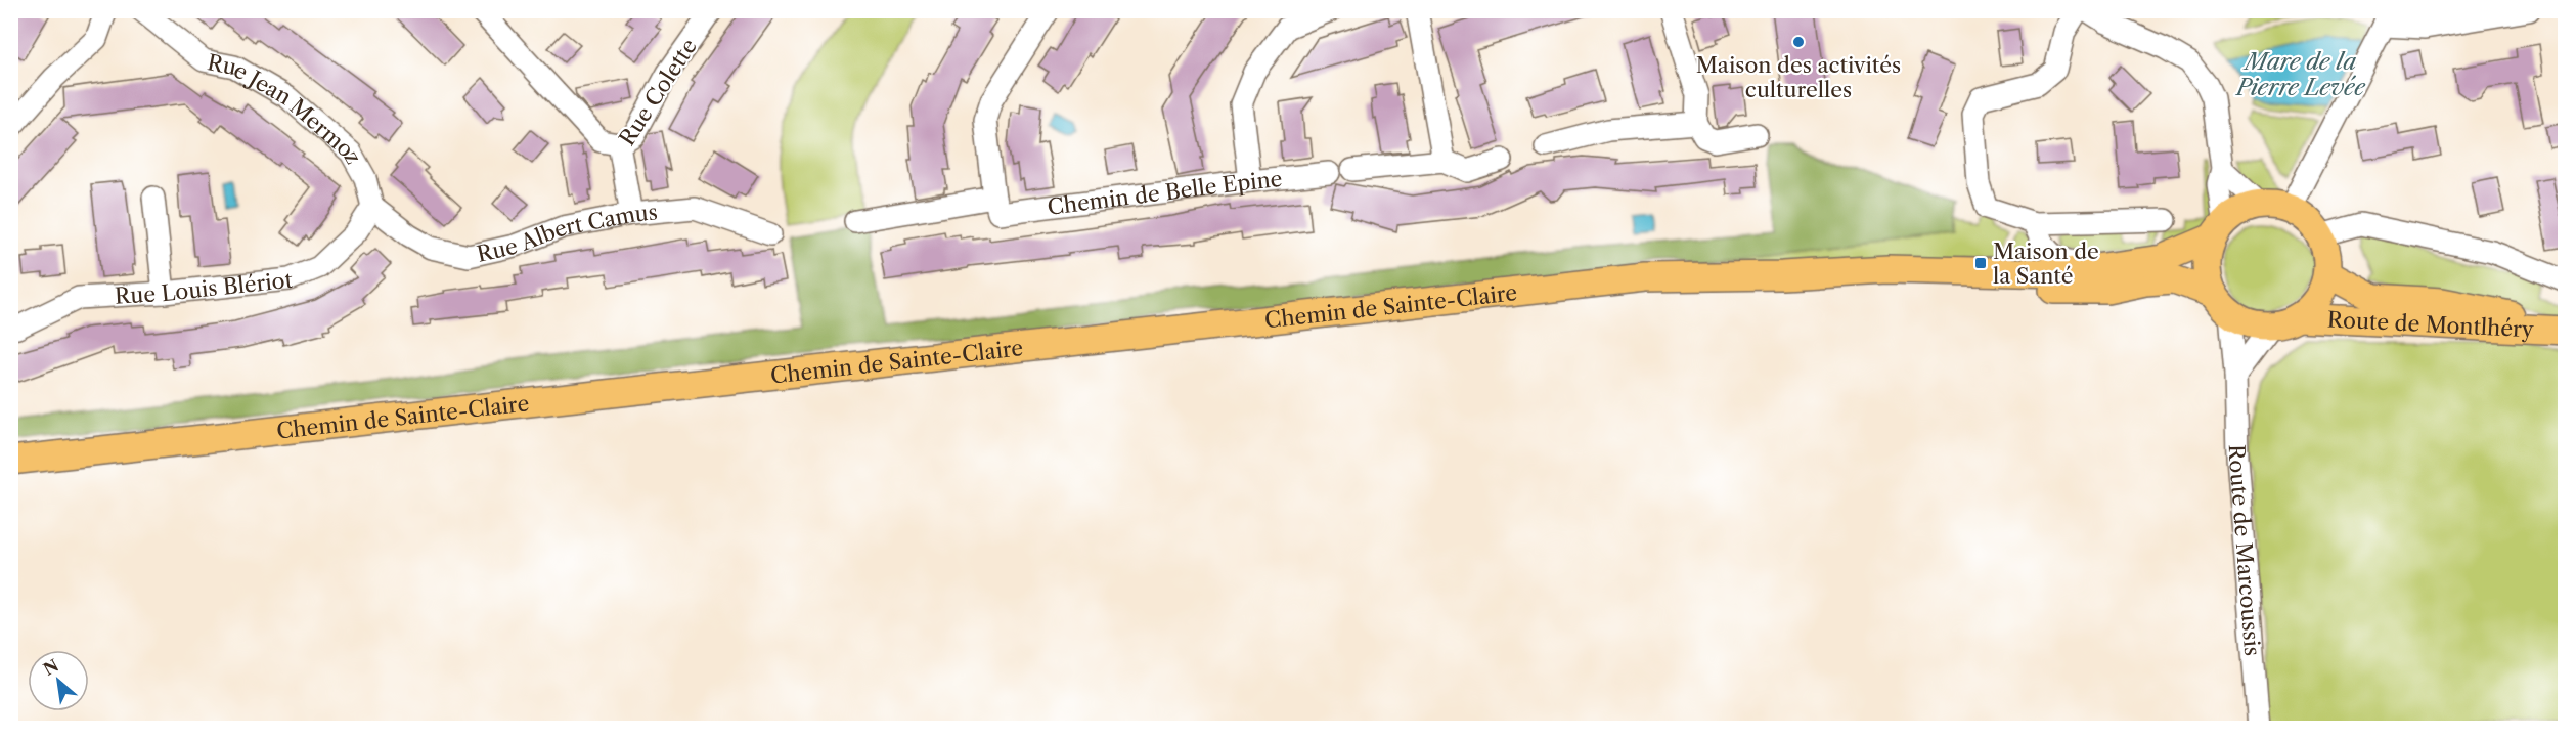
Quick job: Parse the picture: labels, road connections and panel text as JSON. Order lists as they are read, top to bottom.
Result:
{
  "streets": {
    "main road": ["Chemin de Sainte-Claire", "Route de Montlhéry"],
    "street": [
      "Rue Colette",
      "Rue Jean Mermoz",
      "Chemin de Belle Epine",
      "Rue Albert Camus",
      "Rue Louis Blériot",
      "Route de Marcoussis"
    ]
  },
  "crossings": [
    ["Rue Colette", "Rue Albert Camus"],
    ["Rue Jean Mermoz", "Rue Albert Camus"],
    ["Rue Jean Mermoz", "Rue Louis Blériot"],
    ["Rue Albert Camus", "Rue Louis Blériot"],
    ["Chemin de Sainte-Claire", "Route de Montlhéry"],
    ["Chemin de Sainte-Claire", "Route de Marcoussis"],
    ["Route de Montlhéry", "Route de Marcoussis"]
  ],
  "water": ["Mare de la Pierre Levée"],
  "places": {
    "other": ["Maison des activités culturelles"],
    "transit": ["Maison de la Santé"]
  },
  "north": "top left"
}
